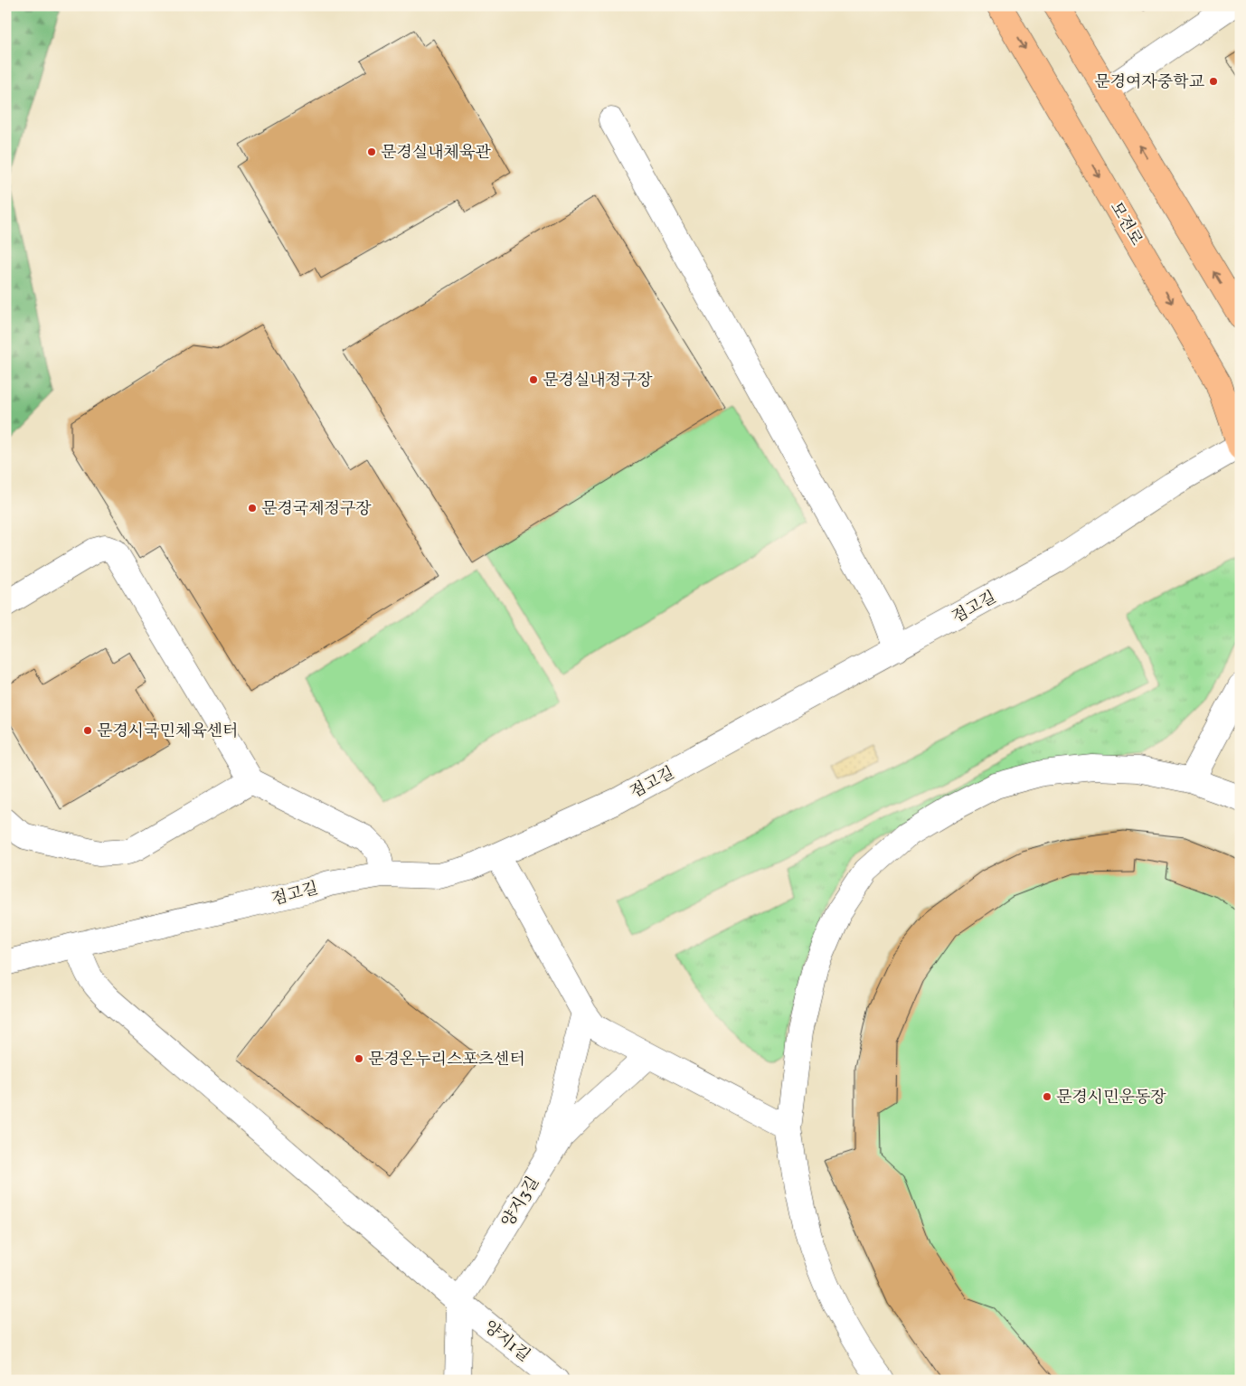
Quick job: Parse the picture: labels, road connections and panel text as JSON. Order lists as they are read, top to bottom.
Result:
{
  "streets": {
    "main road": ["모전로"],
    "street": ["점고길", "양지3길", "양지1길"]
  },
  "crossings": [
    ["모전로", "점고길"],
    ["점고길", "양지1길"],
    ["양지3길", "양지1길"]
  ],
  "places": [
    "문경여자중학교",
    "문경실내체육관",
    "문경실내정구장",
    "문경국제정구장",
    "문경시국민체육센터",
    "문경온누리스포츠센터",
    "문경시민운동장"
  ]
}
